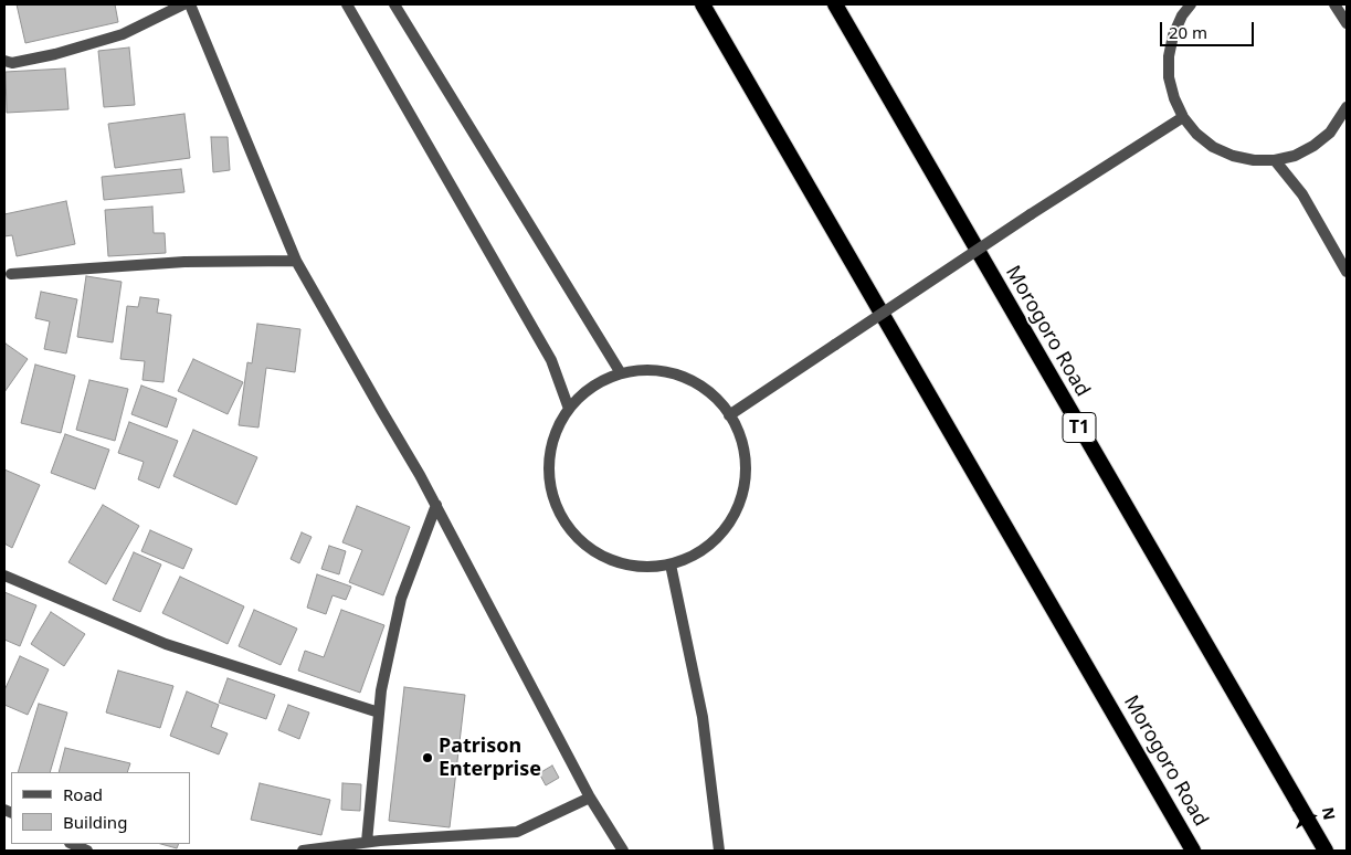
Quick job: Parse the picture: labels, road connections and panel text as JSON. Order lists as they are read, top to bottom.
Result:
{
  "streets": {
    "highway": ["Morogoro Road", "T1"]
  },
  "places": ["Patrison Enterprise"],
  "legend": ["Road", "Building"],
  "scale_bar": "20 m",
  "north": "right"
}
